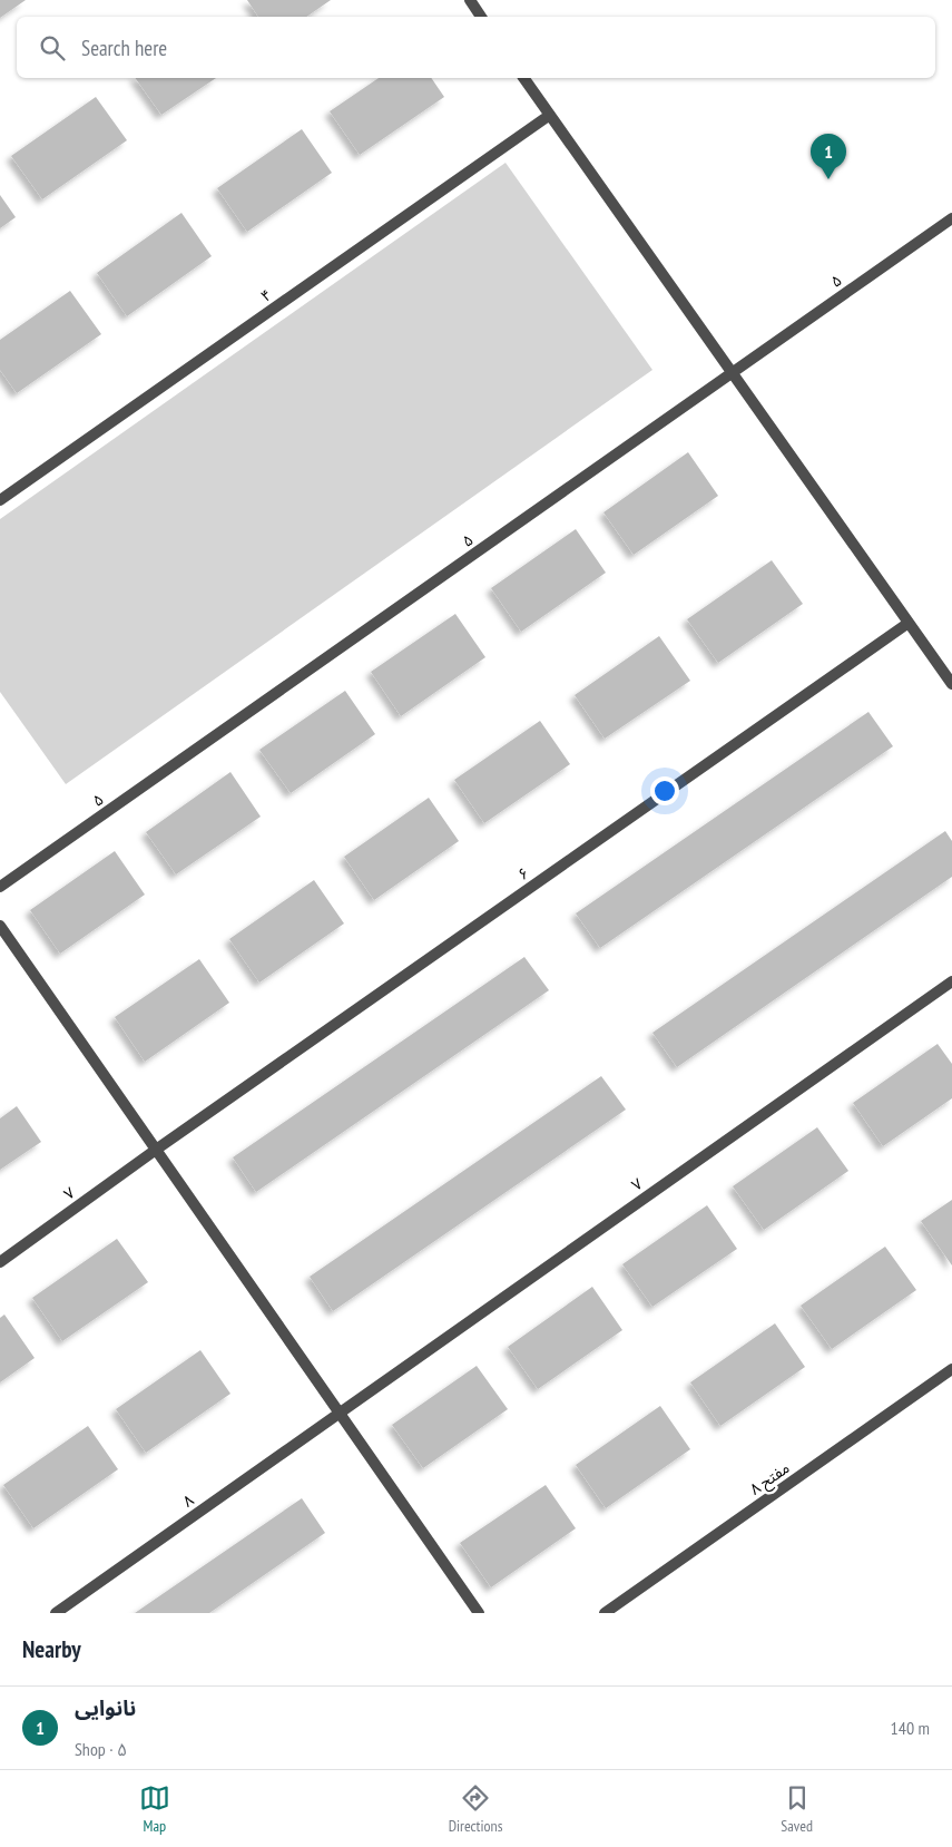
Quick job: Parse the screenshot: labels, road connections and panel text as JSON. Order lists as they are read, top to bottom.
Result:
{
  "streets": {
    "street": [
      "۵",
      "۴",
      "۶",
      "۷",
      "۸ مفتح",
      "۸"
    ]
  },
  "crossings": [
    ["۶", "۷"],
    ["۷", "۸"]
  ],
  "page": {
    "search": "Search here",
    "pins": "1",
    "heading": "Nearby",
    "list": [
      {
        "mark": "1",
        "name": "نانوایی",
        "note": "Shop · ۵",
        "value": "140 m"
      }
    ],
    "nav": ["Map", "Directions", "Saved"]
  }
}
